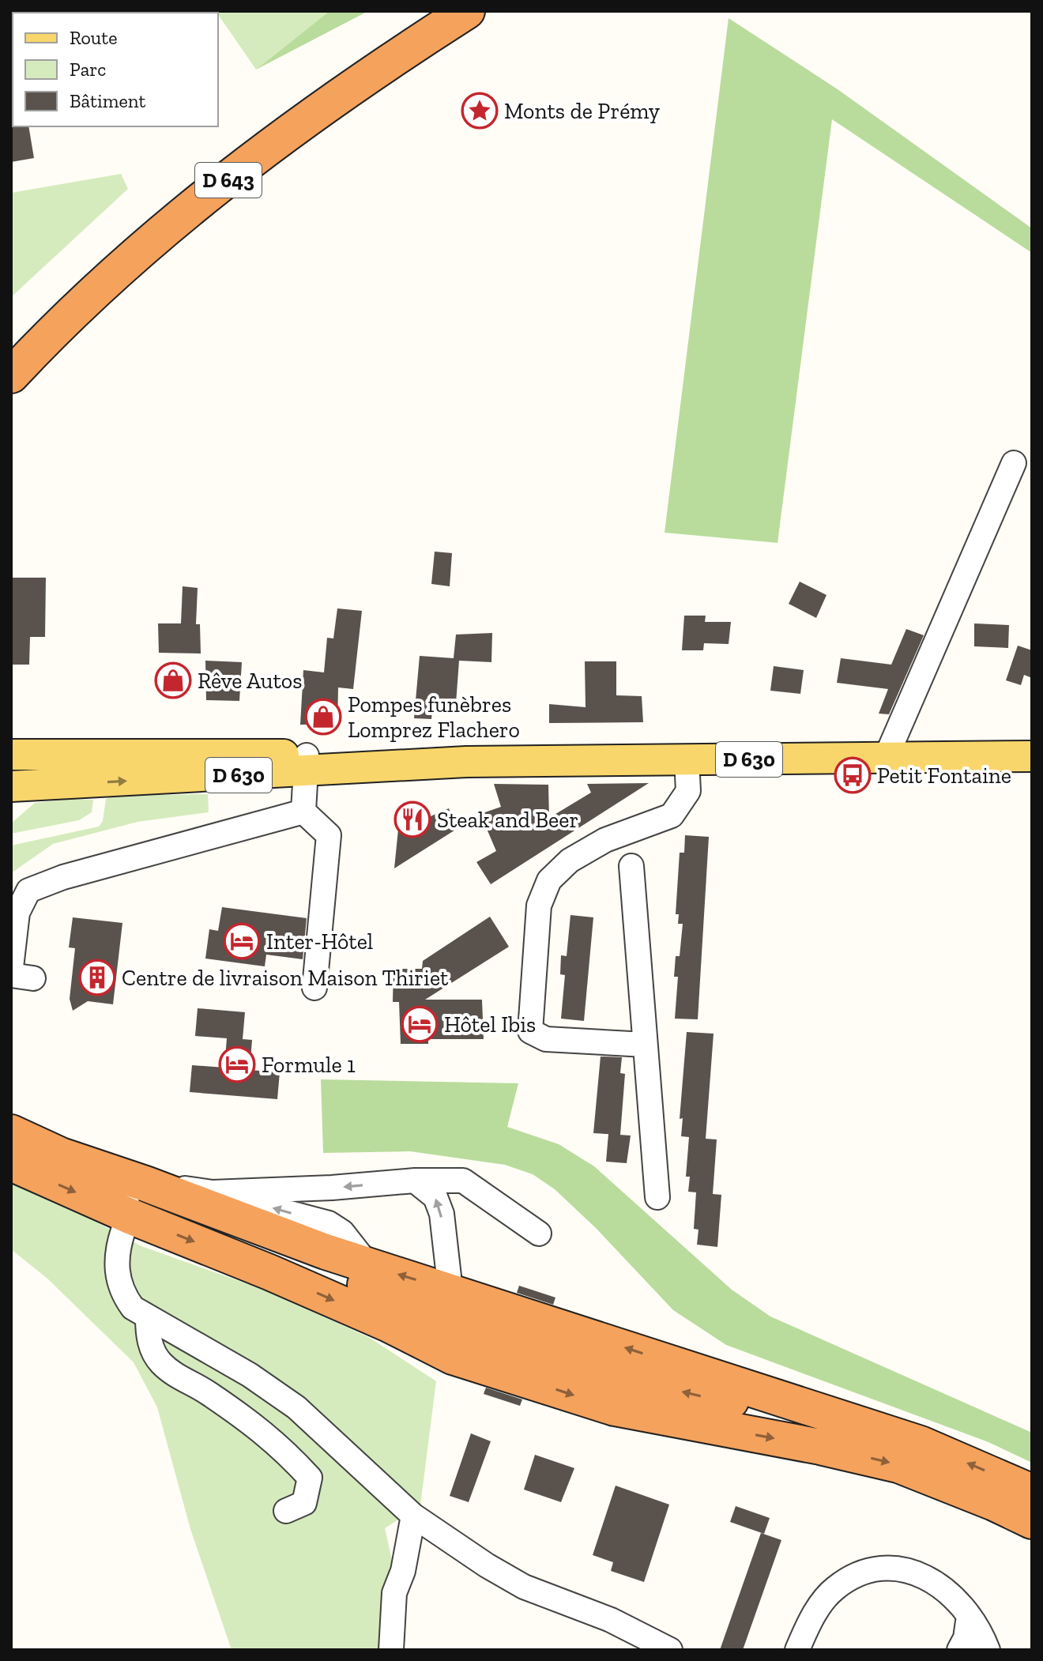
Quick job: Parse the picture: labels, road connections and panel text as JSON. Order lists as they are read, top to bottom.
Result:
{
  "streets": {
    "highway": ["D 643"],
    "main road": ["D 630"]
  },
  "places": {
    "place": ["Monts de Prémy"],
    "shop": ["Rêve Autos", "Pompes funèbres Lomprez Flachero"],
    "bus stop": ["Petit Fontaine"],
    "restaurant": ["Steak and Beer"],
    "hotel": ["Inter-Hôtel", "Hôtel Ibis", "Formule 1"],
    "building": ["Centre de livraison Maison Thiriet"]
  },
  "legend": ["Route", "Parc", "Bâtiment"]
}
